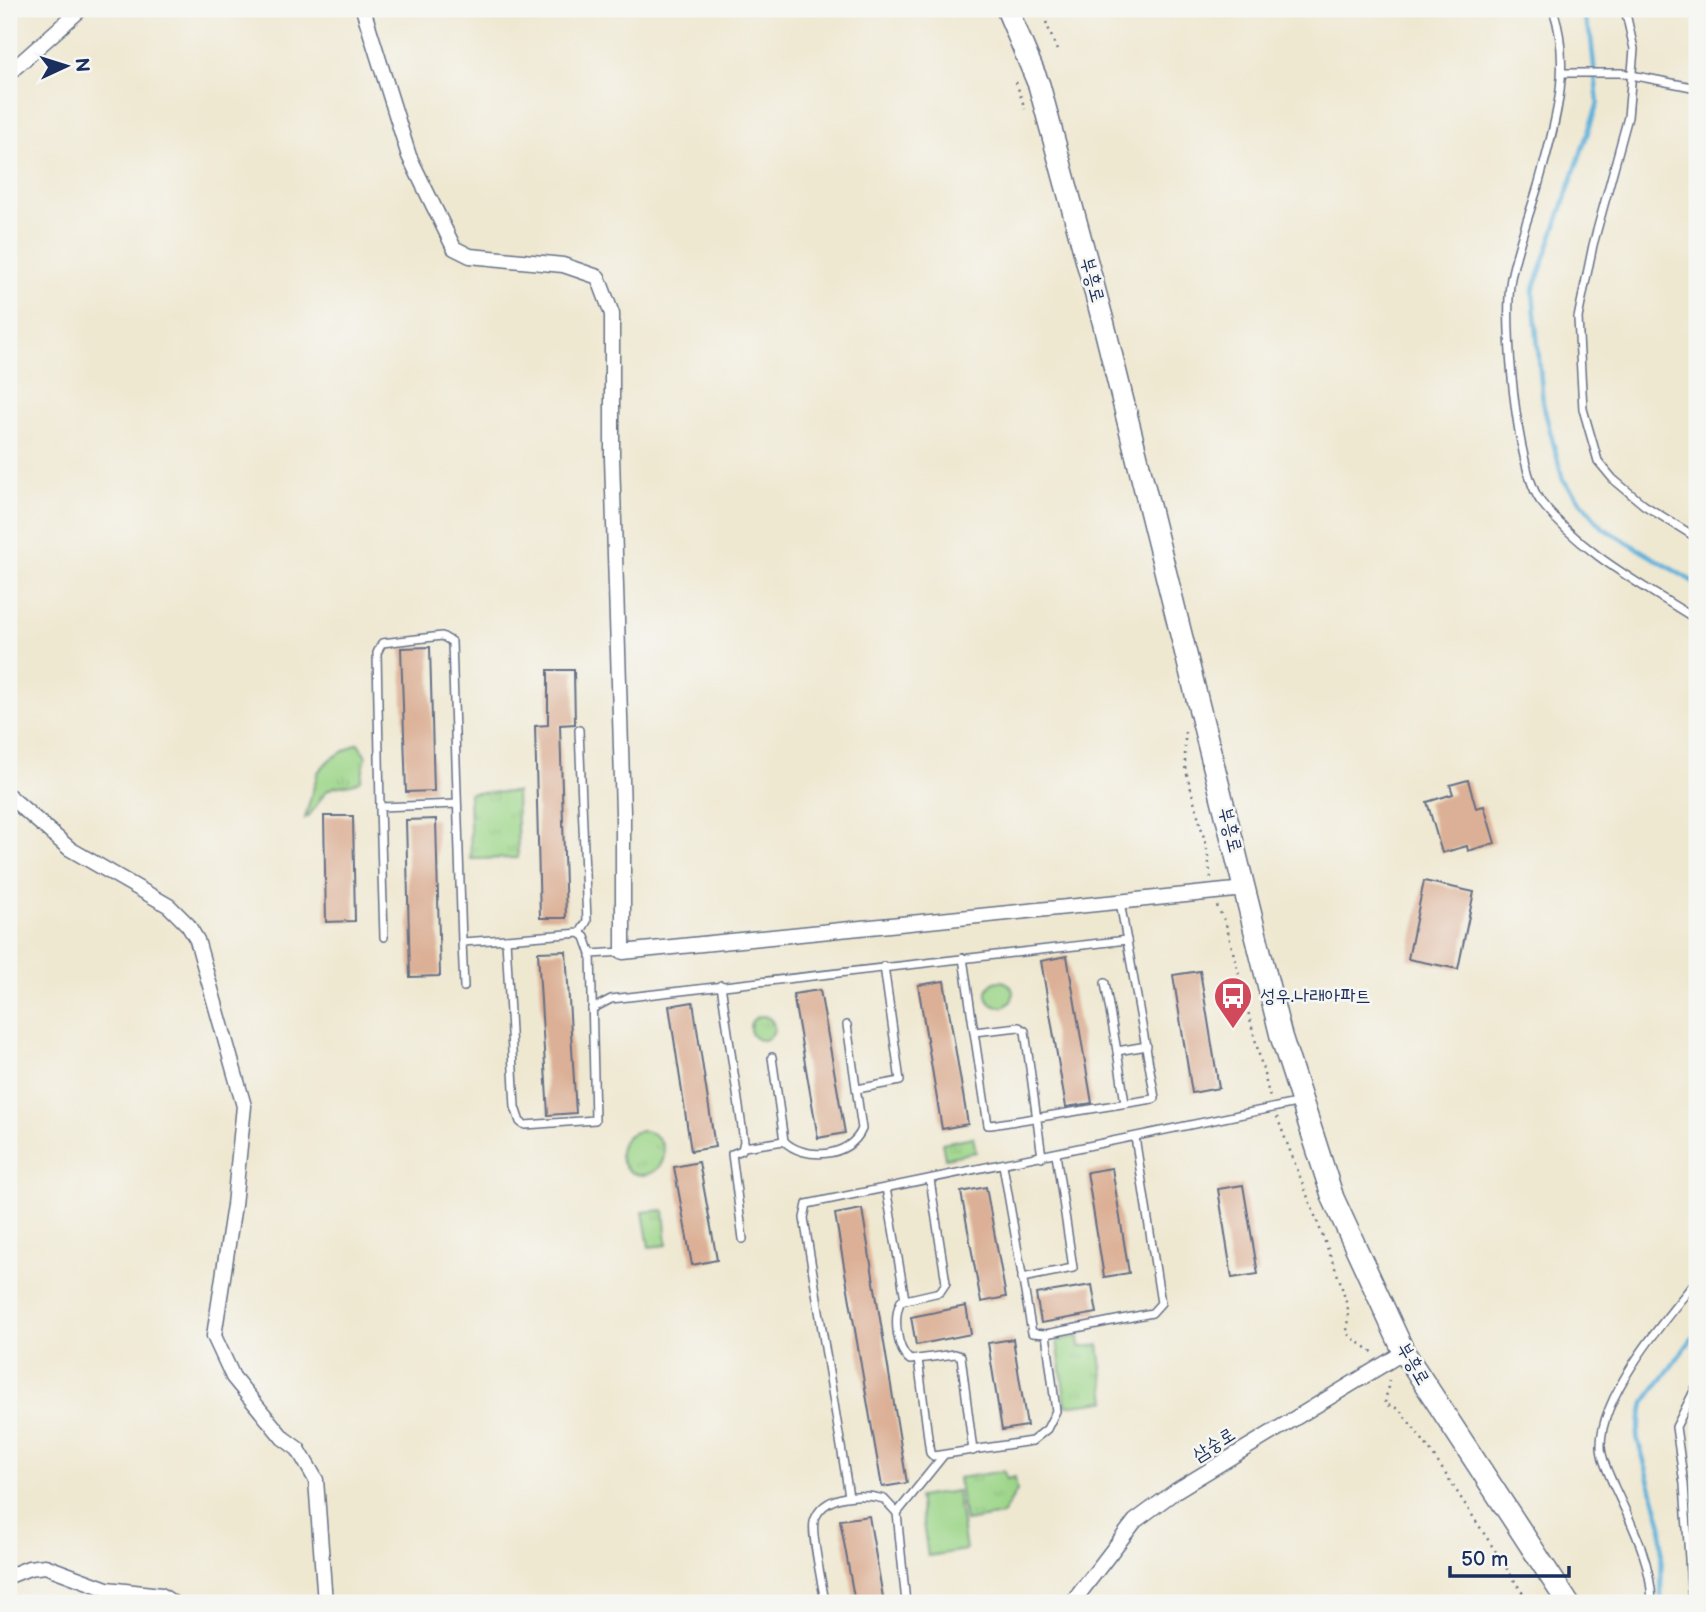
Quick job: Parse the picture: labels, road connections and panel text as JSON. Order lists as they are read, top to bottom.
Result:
{
  "streets": {
    "main road": ["부흥로"],
    "street": ["삼숭로"]
  },
  "crossings": [
    ["부흥로", "삼숭로"]
  ],
  "places": {
    "bus stop": ["성우.나래아파트"]
  },
  "scale_bar": "50 m",
  "north": "right"
}
